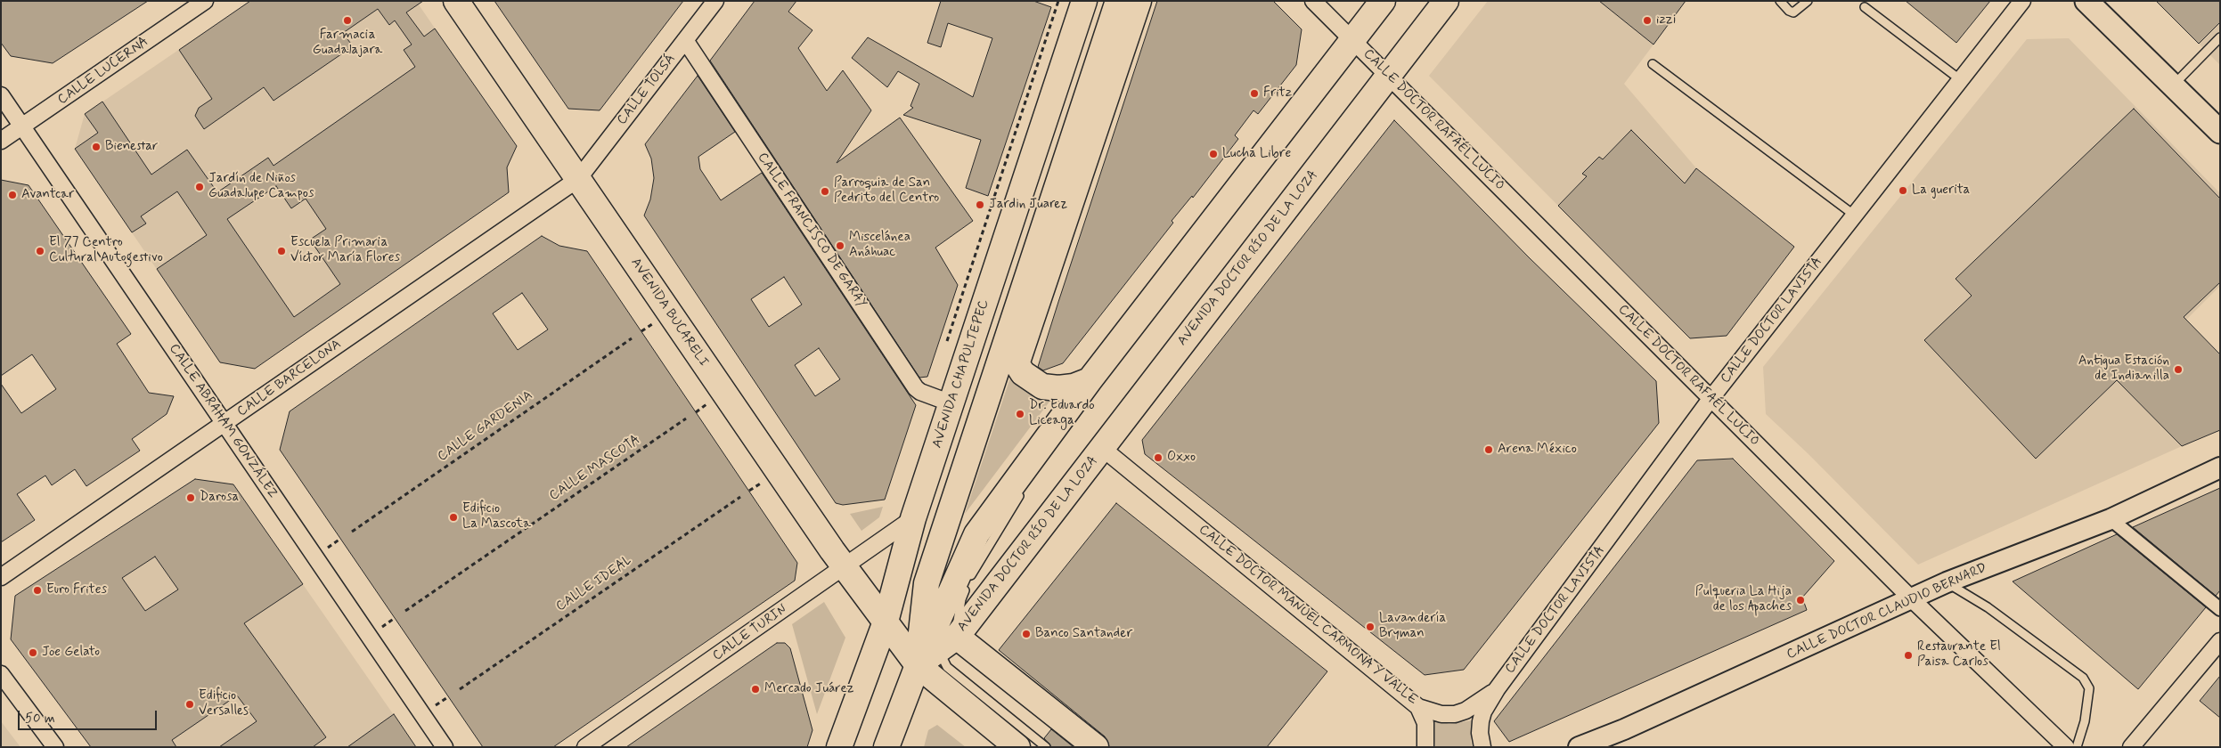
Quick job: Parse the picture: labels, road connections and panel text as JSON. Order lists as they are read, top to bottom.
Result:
{
  "streets": {
    "main road": ["AVENIDA DOCTOR RÍO DE LA LOZA", "AVENIDA BUCARELI", "AVENIDA CHAPULTEPEC"],
    "street": [
      "CALLE LUCERNA",
      "CALLE TOLSÁ",
      "CALLE DOCTOR RAFAÉL LUCIO",
      "CALLE FRANCISCO DE GARAY",
      "CALLE DOCTOR LAVISTA",
      "CALLE BARCELONA",
      "CALLE ABRAHAM GONZÁLEZ",
      "CALLE DOCTOR CLAUDIO BERNARD",
      "CALLE DOCTOR MANUEL CARMONA Y VALLE",
      "CALLE TURIN"
    ],
    "path": ["CALLE GARDENIA", "CALLE MASCOTA", "CALLE IDEAL"]
  },
  "crossings": [
    ["CALLE LUCERNA", "CALLE ABRAHAM GONZÁLEZ"],
    ["CALLE TOLSÁ", "CALLE FRANCISCO DE GARAY"],
    ["CALLE TOLSÁ", "AVENIDA BUCARELI"],
    ["CALLE TOLSÁ", "CALLE BARCELONA"],
    ["CALLE DOCTOR RAFAÉL LUCIO", "AVENIDA DOCTOR RÍO DE LA LOZA"],
    ["CALLE DOCTOR RAFAÉL LUCIO", "CALLE DOCTOR LAVISTA"],
    ["CALLE DOCTOR RAFAÉL LUCIO", "CALLE DOCTOR CLAUDIO BERNARD"],
    ["CALLE FRANCISCO DE GARAY", "AVENIDA CHAPULTEPEC"],
    ["AVENIDA DOCTOR RÍO DE LA LOZA", "AVENIDA BUCARELI"],
    ["AVENIDA DOCTOR RÍO DE LA LOZA", "CALLE DOCTOR MANUEL CARMONA Y VALLE"],
    ["AVENIDA BUCARELI", "AVENIDA CHAPULTEPEC"],
    ["AVENIDA BUCARELI", "CALLE BARCELONA"],
    ["AVENIDA BUCARELI", "CALLE TURIN"],
    ["CALLE DOCTOR LAVISTA", "CALLE DOCTOR MANUEL CARMONA Y VALLE"],
    ["AVENIDA CHAPULTEPEC", "CALLE TURIN"],
    ["CALLE BARCELONA", "CALLE ABRAHAM GONZÁLEZ"]
  ],
  "places": [
    "Farmacia Guadalajara",
    "izzi",
    "Fritz",
    "Bienestar",
    "Lucha Libre",
    "Jardín de Niños Guadalupe Campos",
    "La guerita",
    "Parroquia de San Pedrito del Centro",
    "Avantcar",
    "Jardin Juarez",
    "Miscelánea Anáhuac",
    "El 77 Centro Cultural Autogestivo",
    "Escuela Primaria Víctor María Flores",
    "Antigua Estación de Indianilla",
    "Dr. Eduardo Liceaga",
    "Arena México",
    "Oxxo",
    "Darosa",
    "Edificio La Mascota",
    "Euro Frites",
    "Pulqueria La Hija de los Apaches",
    "Lavandería Bryman",
    "Banco Santander",
    "Joe Gelato",
    "Restaurante El Paisa Carlos",
    "Mercado Juárez",
    "Edificio Versalles"
  ],
  "scale_bar": "50 m"
}
